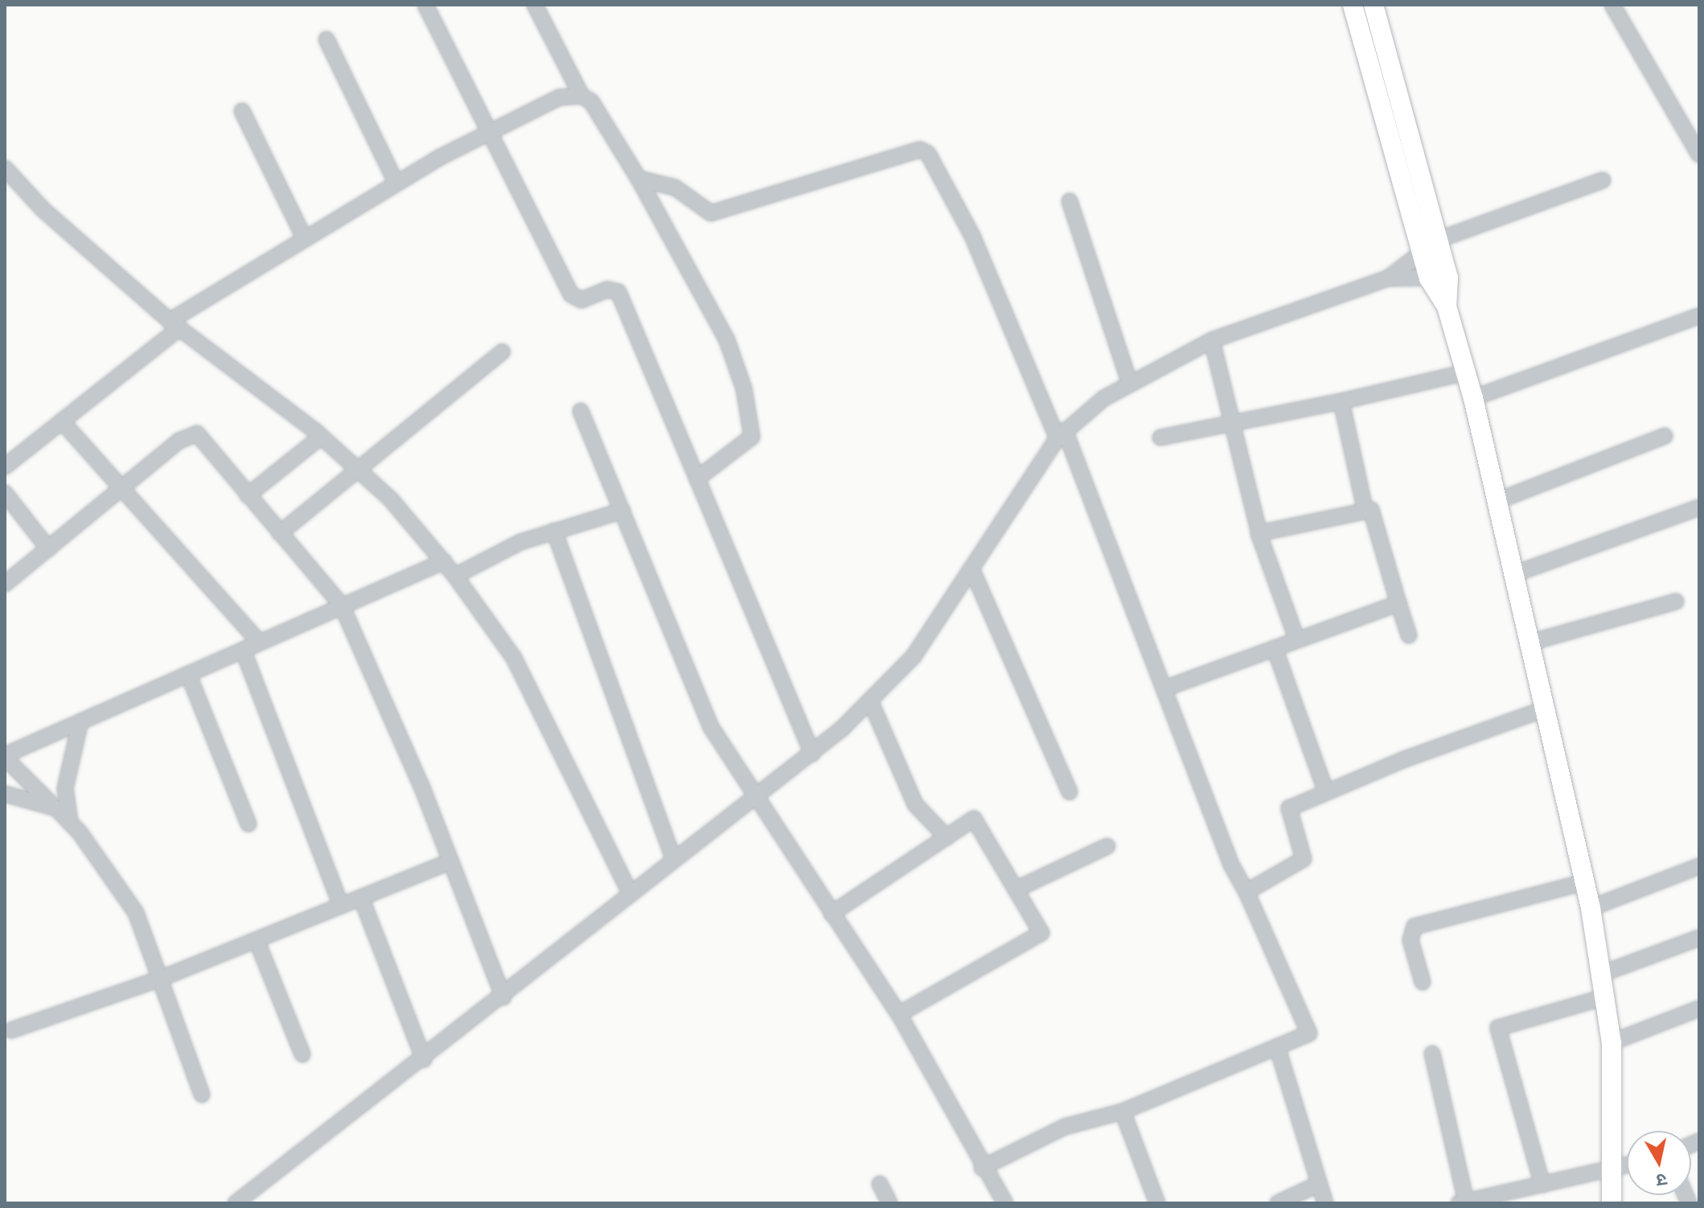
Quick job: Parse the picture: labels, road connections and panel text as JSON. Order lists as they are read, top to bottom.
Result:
{
  "north": "bottom"
}
